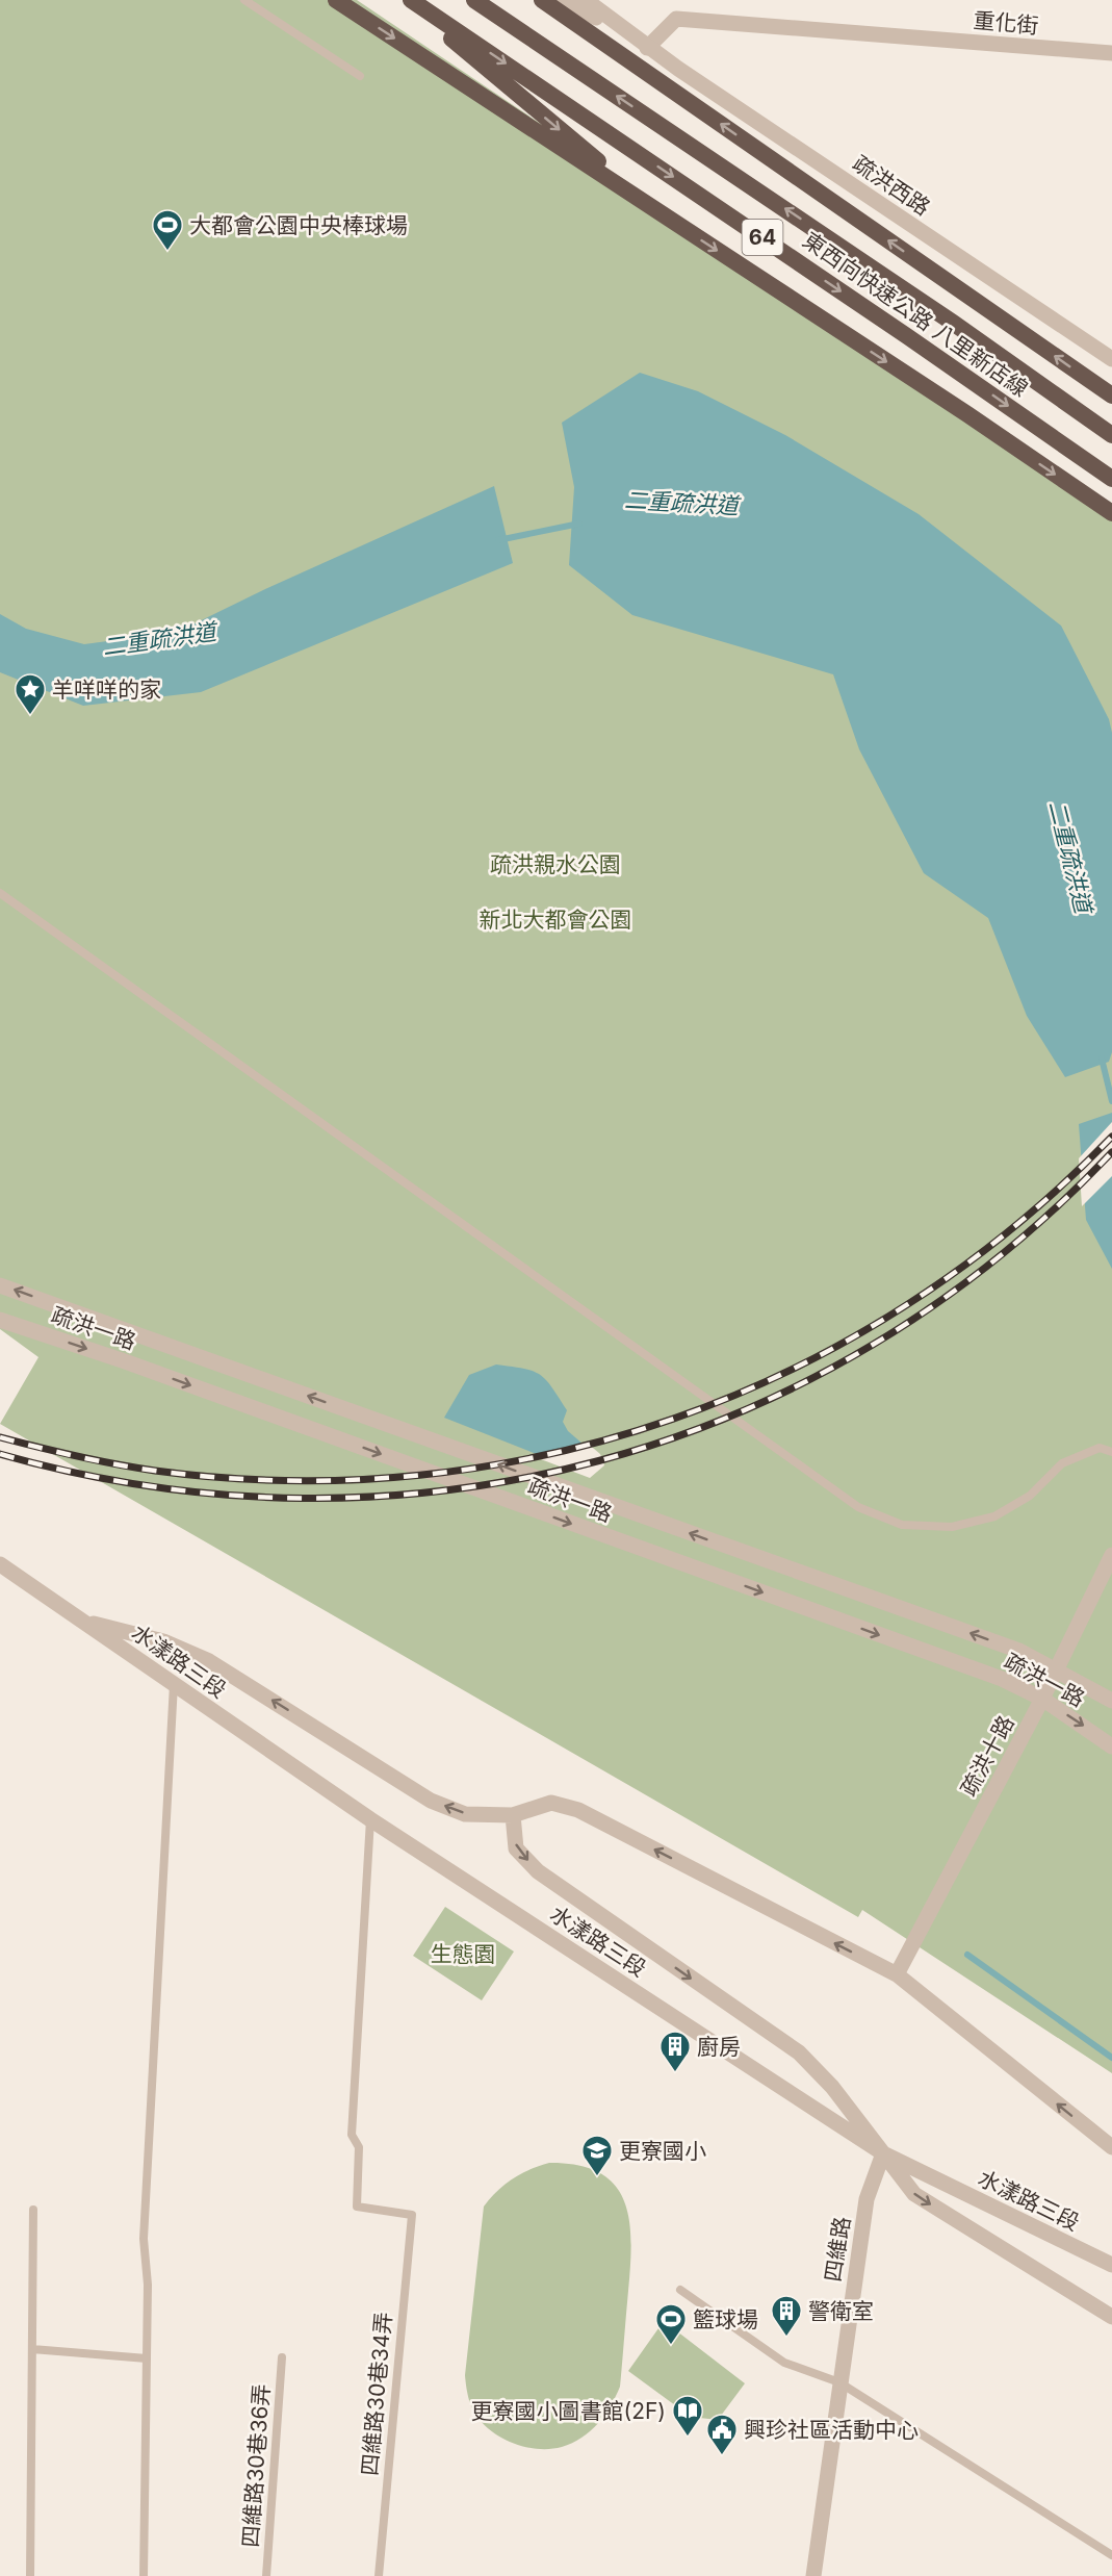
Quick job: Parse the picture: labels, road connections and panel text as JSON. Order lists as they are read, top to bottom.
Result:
{
  "streets": {
    "highway": ["64", "東西向快速公路 八里新店線"],
    "street": [
      "重化街",
      "疏洪西路",
      "疏洪一路",
      "水漾路三段",
      "疏洪十路",
      "四維路"
    ],
    "lane": ["四維路30巷34弄", "四維路30巷36弄"]
  },
  "crossings": [
    ["重化街", "疏洪西路"],
    ["疏洪一路", "疏洪十路"],
    ["水漾路三段", "四維路"],
    ["水漾路三段", "四維路30巷34弄"]
  ],
  "water": ["二重疏洪道"],
  "parks": ["疏洪親水公園", "新北大都會公園", "生態園"],
  "places": {
    "sports": ["大都會公園中央棒球場", "籃球場"],
    "place": ["羊咩咩的家"],
    "building": ["廚房", "警衛室"],
    "school or university": ["更寮國小"],
    "library": ["更寮國小圖書館(2F)"],
    "public building": ["興珍社區活動中心"]
  }
}
